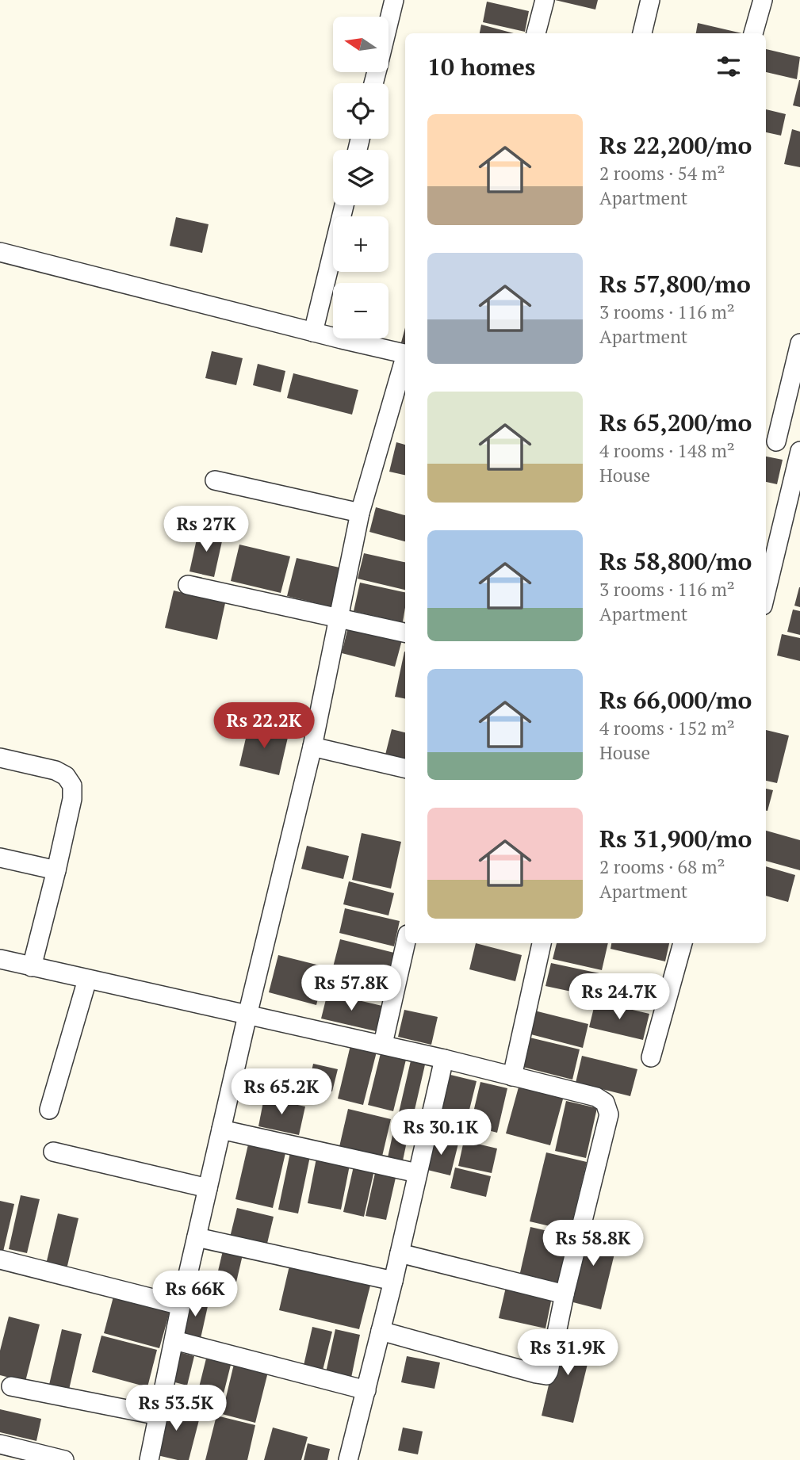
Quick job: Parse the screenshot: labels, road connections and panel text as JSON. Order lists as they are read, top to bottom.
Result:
{
  "north": "left",
  "page": {
    "map_buttons": ["+", "−"],
    "heading": "10 homes",
    "list": [
      {
        "name": "Rs 22,200/mo",
        "note": "2 rooms · 54 m² · Apartment"
      },
      {
        "name": "Rs 57,800/mo",
        "note": "3 rooms · 116 m² · Apartment"
      },
      {
        "name": "Rs 65,200/mo",
        "note": "4 rooms · 148 m² · House"
      },
      {
        "name": "Rs 58,800/mo",
        "note": "3 rooms · 116 m² · Apartment"
      },
      {
        "name": "Rs 66,000/mo",
        "note": "4 rooms · 152 m² · House"
      },
      {
        "name": "Rs 31,900/mo",
        "note": "2 rooms · 68 m² · Apartment"
      }
    ],
    "price": [
      "Rs 27K",
      "Rs 22.2K",
      "Rs 57.8K",
      "Rs 24.7K",
      "Rs 65.2K",
      "Rs 30.1K",
      "Rs 58.8K",
      "Rs 66K",
      "Rs 31.9K",
      "Rs 53.5K"
    ]
  }
}
